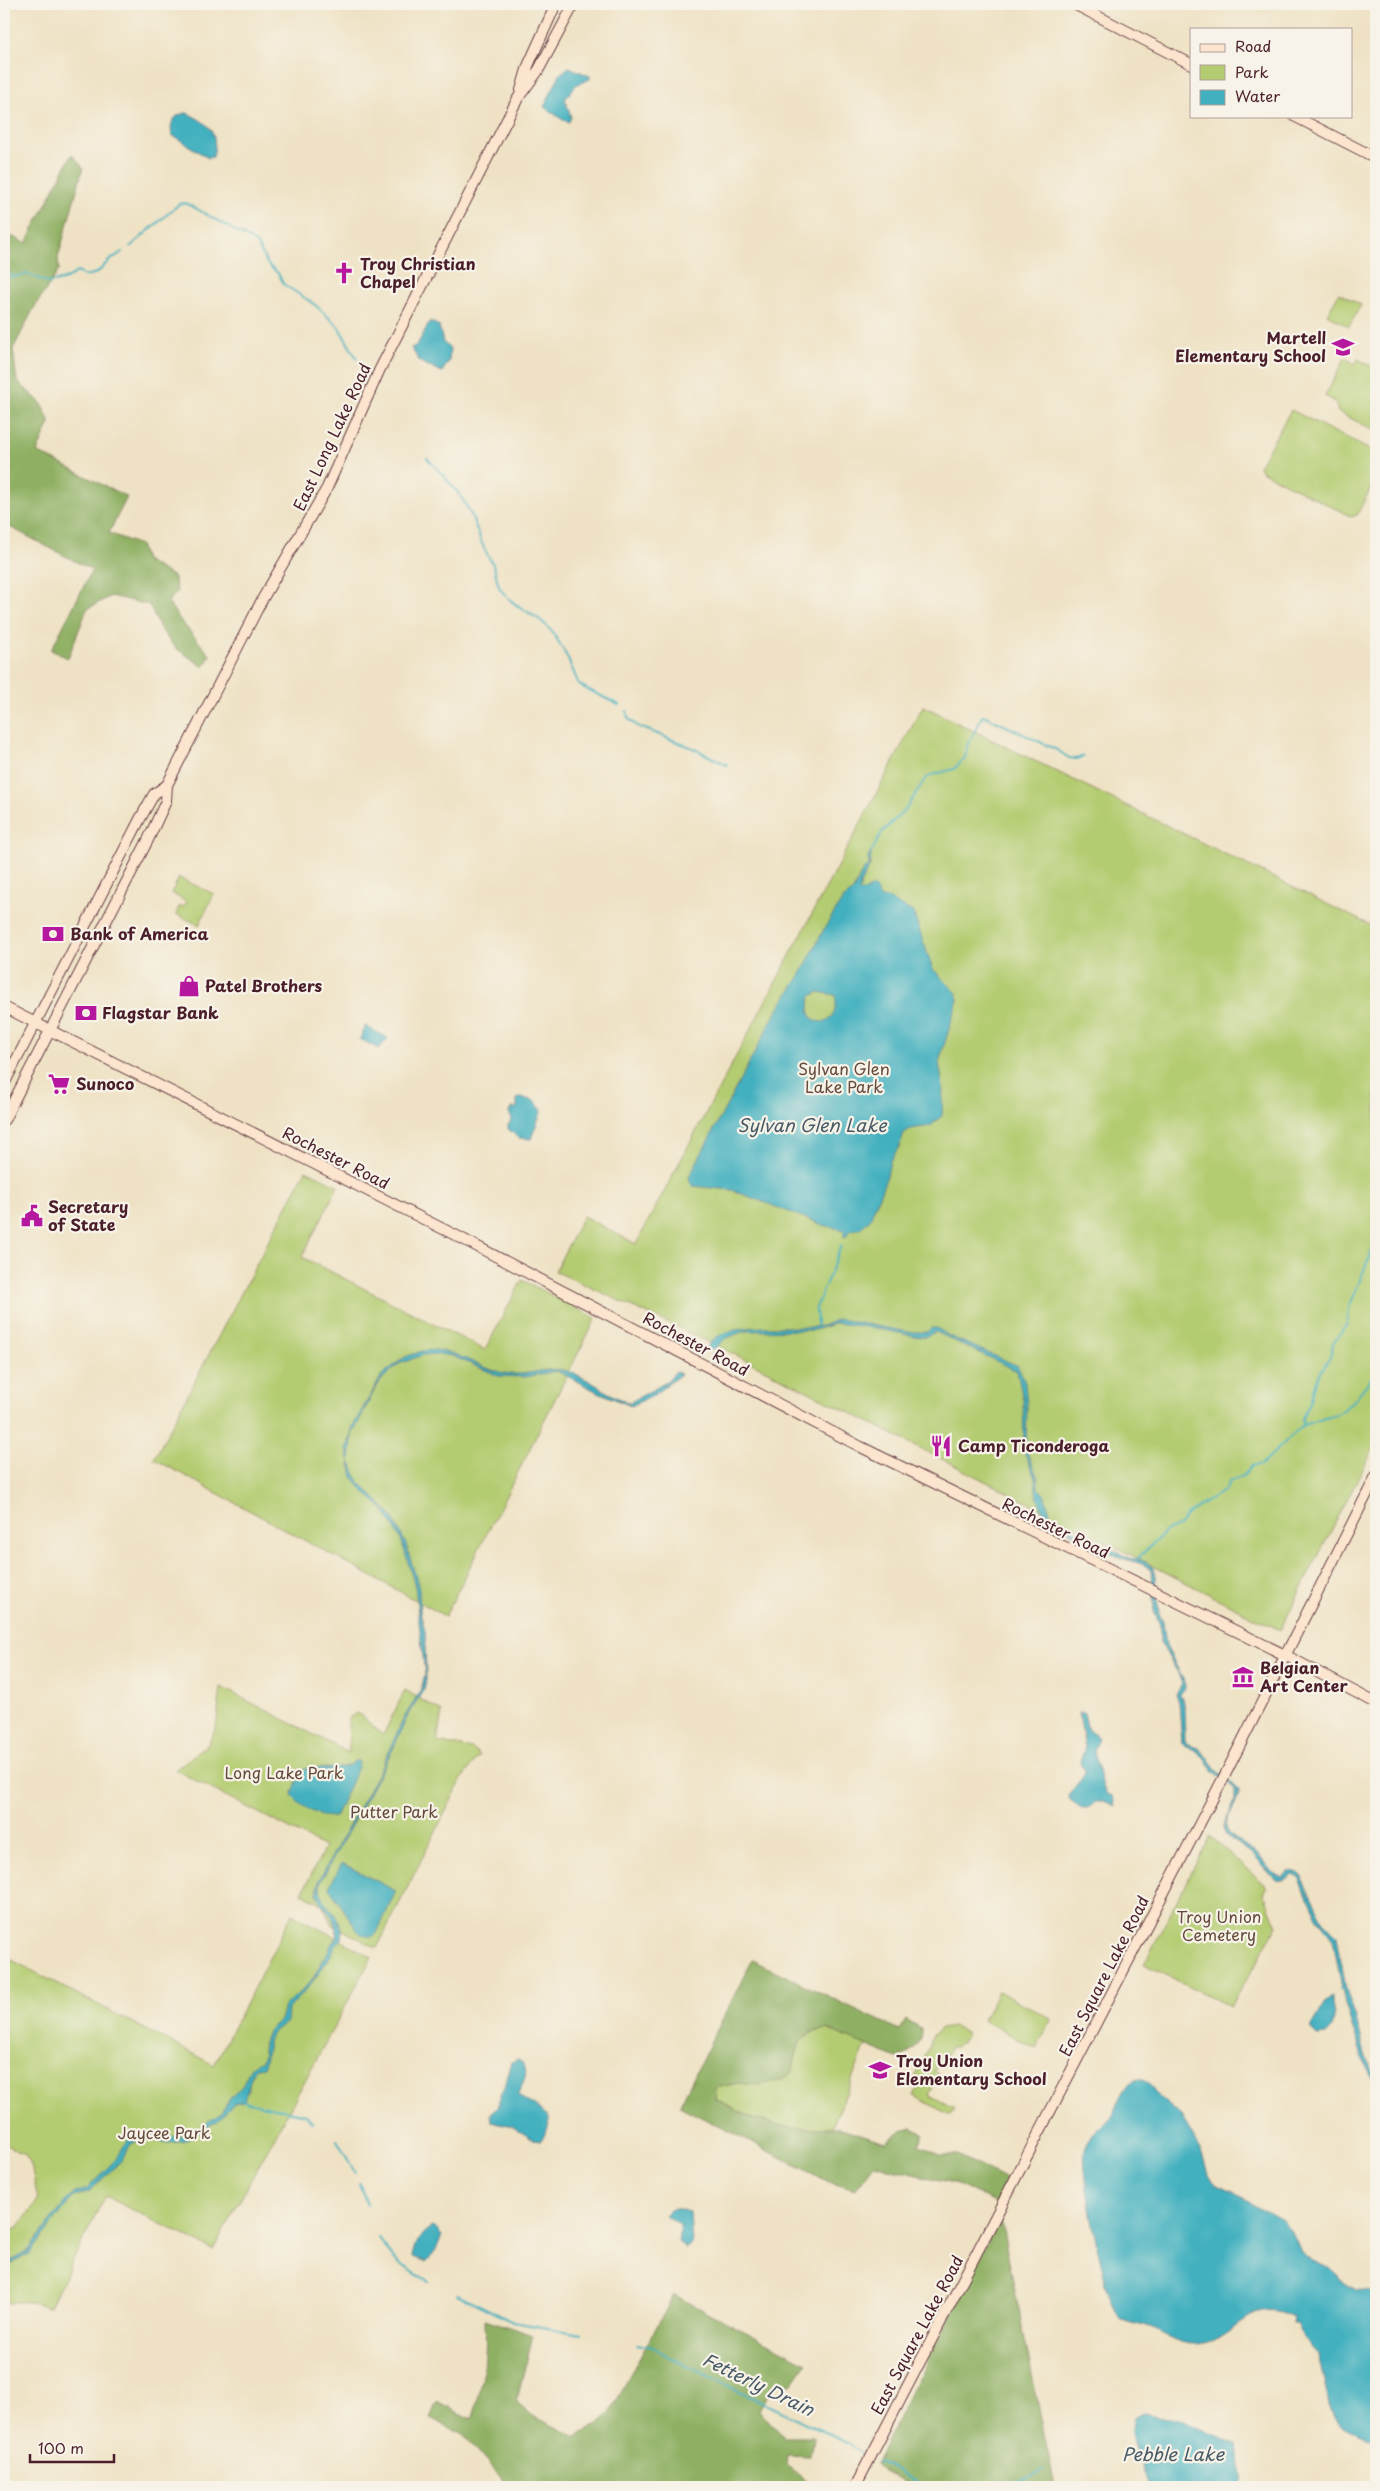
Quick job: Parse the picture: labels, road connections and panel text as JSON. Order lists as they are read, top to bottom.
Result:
{
  "streets": {
    "main road": ["East Long Lake Road", "Rochester Road", "East Square Lake Road"]
  },
  "crossings": [
    ["East Long Lake Road", "Rochester Road"],
    ["Rochester Road", "East Square Lake Road"]
  ],
  "water": ["Sylvan Glen Lake", "Fetterly Drain", "Pebble Lake"],
  "parks": [
    "Sylvan Glen Lake Park",
    "Long Lake Park",
    "Putter Park",
    "Troy Union Cemetery",
    "Jaycee Park"
  ],
  "places": {
    "church": ["Troy Christian Chapel"],
    "school or university": ["Martell Elementary School", "Troy Union Elementary School"],
    "bank": ["Bank of America", "Flagstar Bank"],
    "shop": ["Patel Brothers"],
    "supermarket": ["Sunoco"],
    "public building": ["Secretary of State"],
    "restaurant": ["Camp Ticonderoga"],
    "museum": ["Belgian Art Center"]
  },
  "legend": ["Road", "Park", "Water"],
  "scale_bar": "100 m"
}
